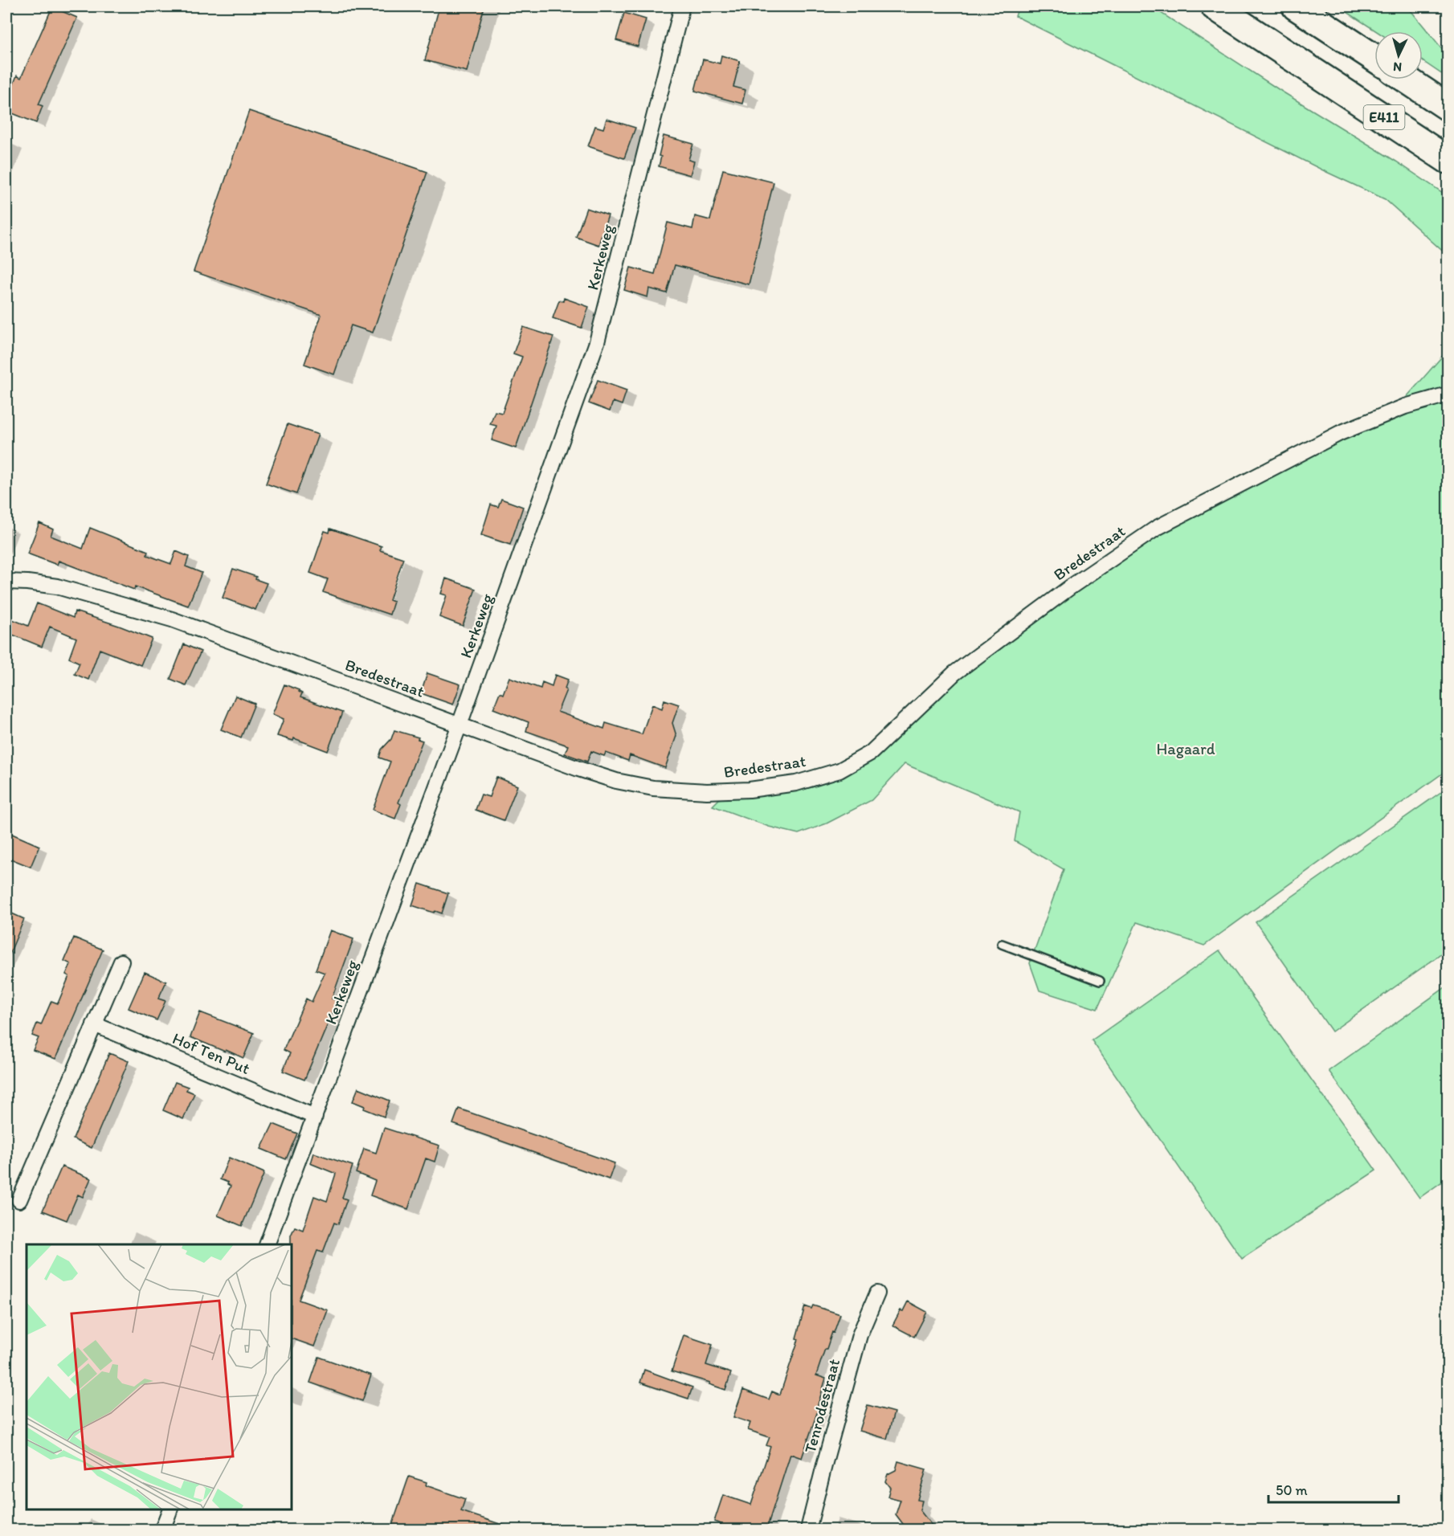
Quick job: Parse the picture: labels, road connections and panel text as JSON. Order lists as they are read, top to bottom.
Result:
{
  "streets": {
    "highway": ["E411"],
    "street": [
      "Kerkeweg",
      "Bredestraat",
      "Hof Ten Put",
      "Tenrodestraat"
    ]
  },
  "crossings": [
    ["Kerkeweg", "Bredestraat"],
    ["Kerkeweg", "Hof Ten Put"]
  ],
  "parks": ["Hagaard"],
  "scale_bar": "50 m",
  "north": "bottom"
}
